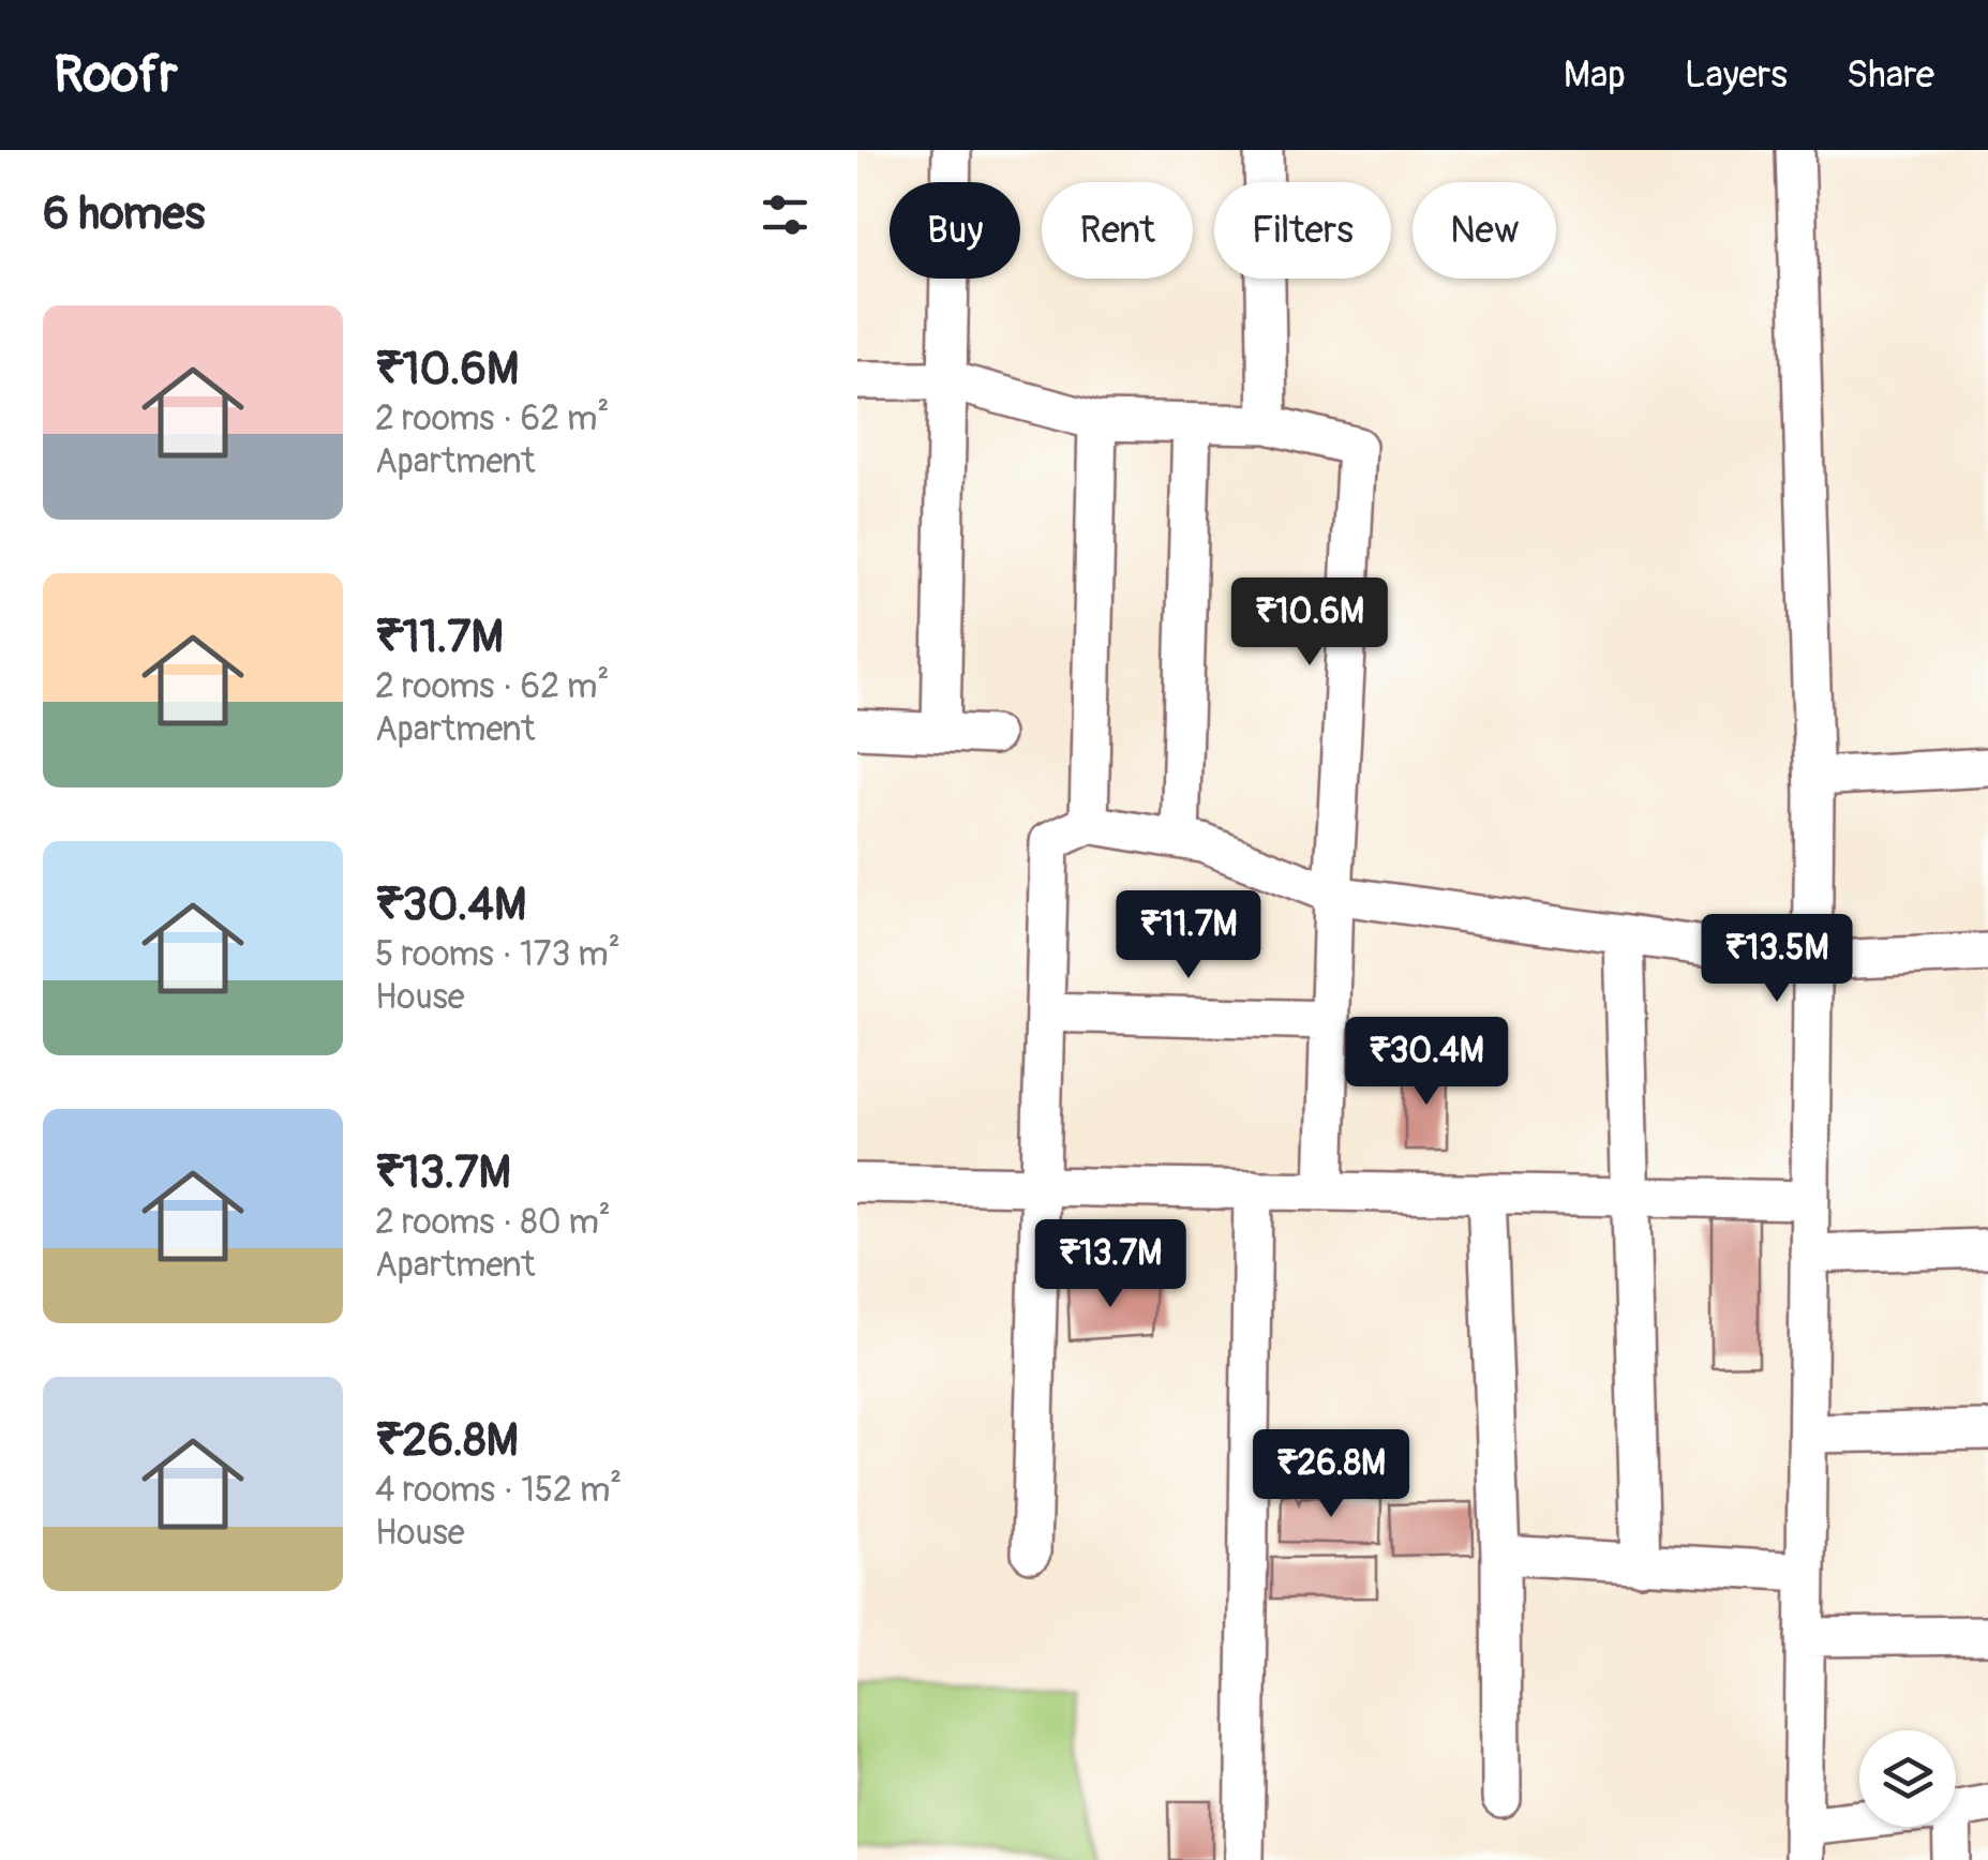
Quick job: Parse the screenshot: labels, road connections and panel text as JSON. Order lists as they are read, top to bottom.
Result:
{
  "page": {
    "header": "Roofr",
    "nav": ["Map", "Layers", "Share"],
    "heading": "6 homes",
    "chip": [
      "Buy",
      "Rent",
      "Filters",
      "New"
    ],
    "list": [
      {
        "name": "₹10.6M",
        "note": "2 rooms · 62 m² · Apartment"
      },
      {
        "name": "₹11.7M",
        "note": "2 rooms · 62 m² · Apartment"
      },
      {
        "name": "₹30.4M",
        "note": "5 rooms · 173 m² · House"
      },
      {
        "name": "₹13.7M",
        "note": "2 rooms · 80 m² · Apartment"
      },
      {
        "name": "₹26.8M",
        "note": "4 rooms · 152 m² · House"
      }
    ],
    "price": [
      "₹10.6M",
      "₹11.7M",
      "₹13.5M",
      "₹30.4M",
      "₹13.7M",
      "₹26.8M"
    ]
  }
}
